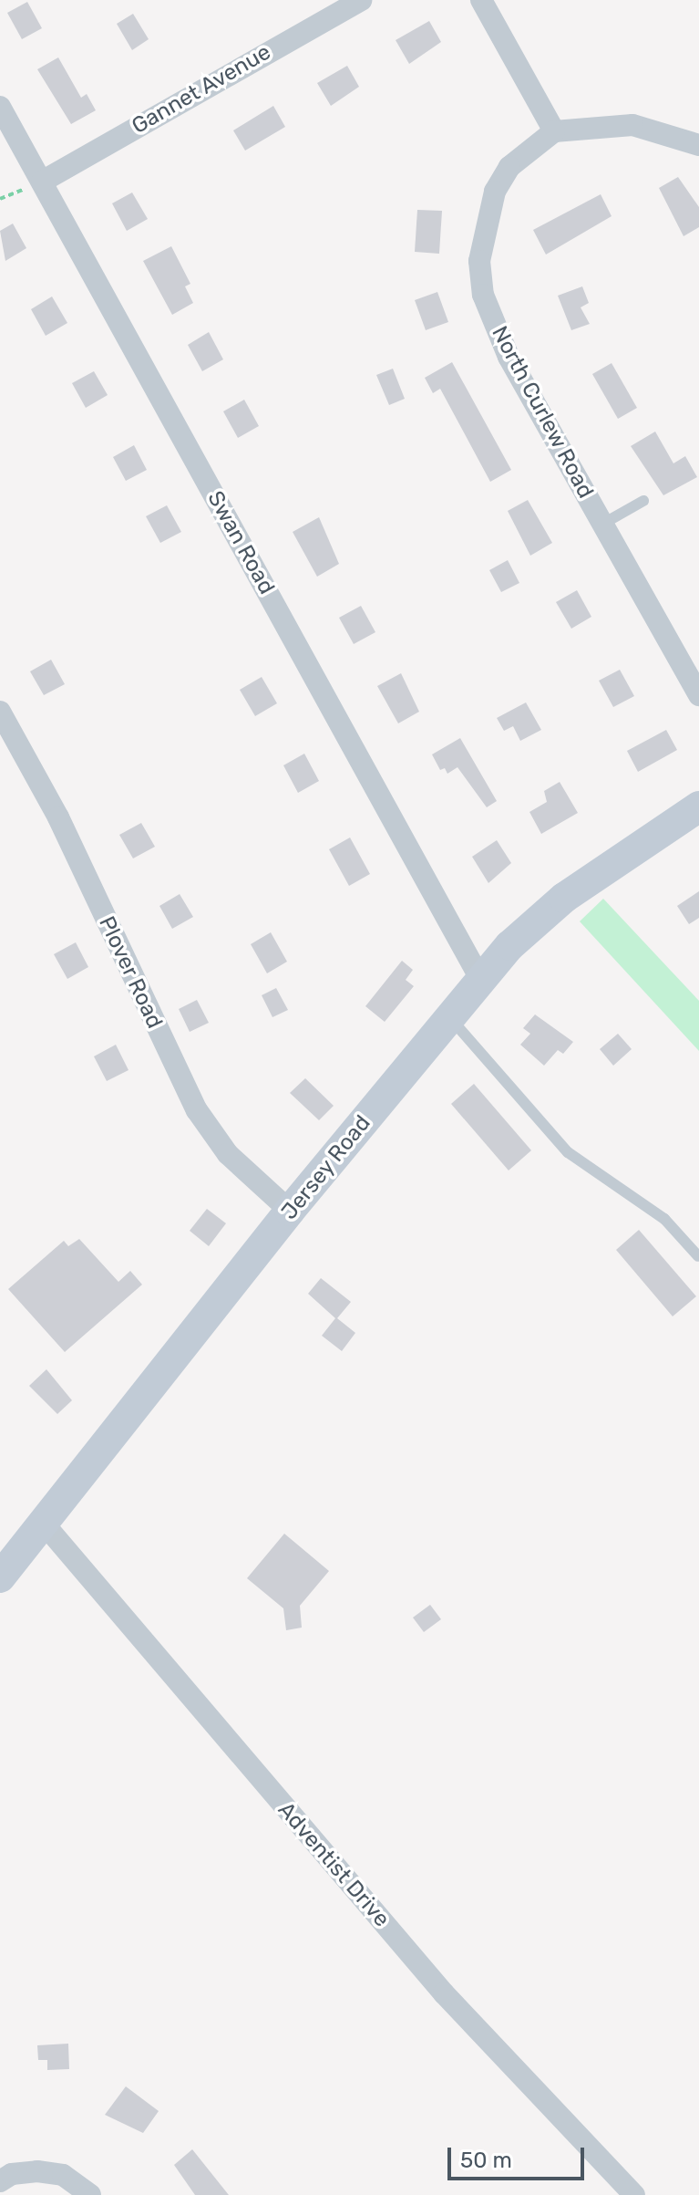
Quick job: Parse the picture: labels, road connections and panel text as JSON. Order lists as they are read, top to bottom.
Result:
{
  "streets": {
    "street": [
      "Gannet Avenue",
      "North Curlew Road",
      "Swan Road",
      "Plover Road",
      "Jersey Road",
      "Adventist Drive"
    ]
  },
  "crossings": [
    ["Gannet Avenue", "Swan Road"],
    ["Swan Road", "Jersey Road"],
    ["Plover Road", "Jersey Road"],
    ["Jersey Road", "Adventist Drive"]
  ],
  "scale_bar": "50 m"
}
